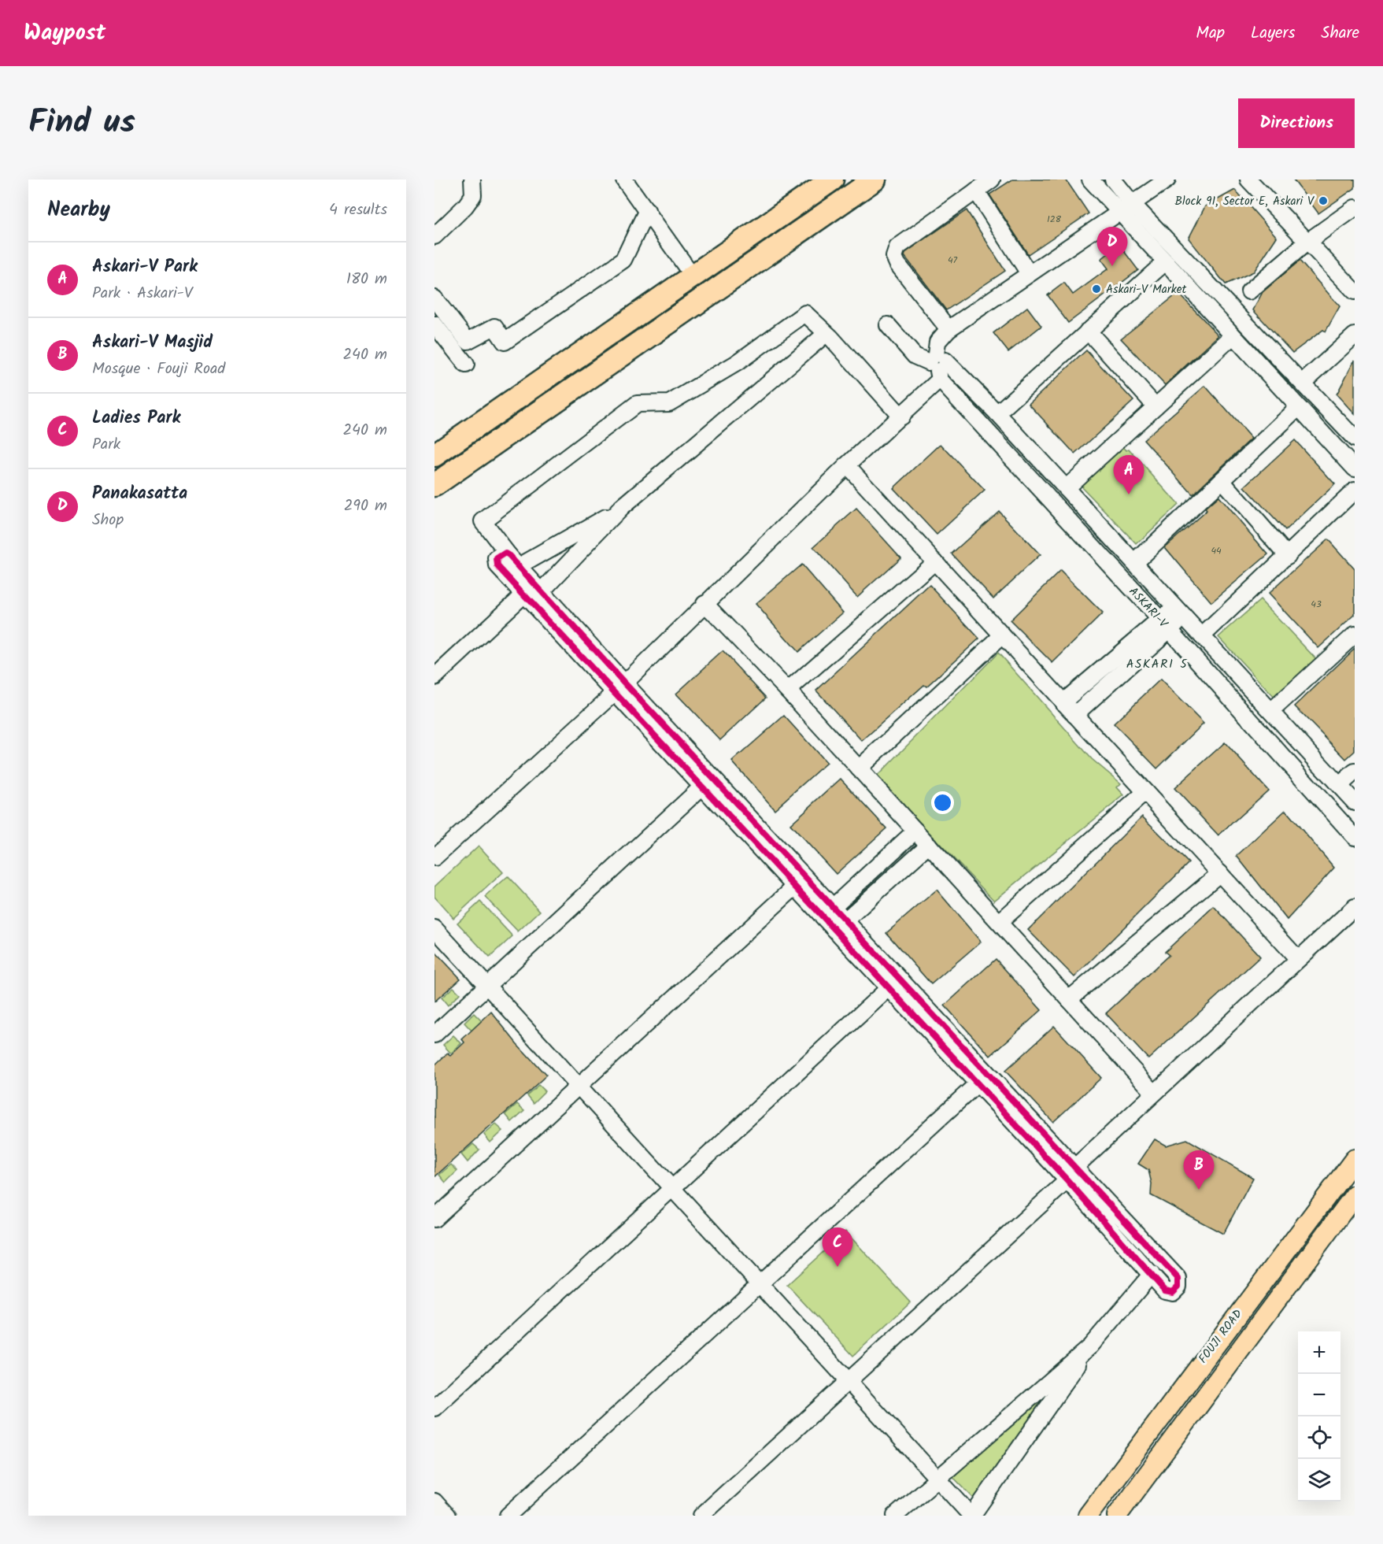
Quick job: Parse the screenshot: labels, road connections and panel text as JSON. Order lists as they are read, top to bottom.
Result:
{
  "streets": {
    "main road": ["FOUJI ROAD"],
    "street": ["ASKARI-V"]
  },
  "districts": ["ASKARI 5"],
  "places": ["Block 91, Sector E, Askari V", "Askari-V Market"],
  "house_numbers": [
    "128",
    "47",
    "44",
    "43"
  ],
  "page": {
    "header": "Waypost",
    "nav": ["Map", "Layers", "Share"],
    "title": "Find us",
    "buttons": "Directions",
    "heading": ["Nearby", "4 results"],
    "pins": [
      "D",
      "A",
      "B",
      "C"
    ],
    "list": [
      {
        "mark": "A",
        "name": "Askari-V Park",
        "note": "Park · Askari-V",
        "value": "180 m"
      },
      {
        "mark": "B",
        "name": "Askari-V Masjid",
        "note": "Mosque · Fouji Road",
        "value": "240 m"
      },
      {
        "mark": "C",
        "name": "Ladies Park",
        "note": "Park",
        "value": "240 m"
      },
      {
        "mark": "D",
        "name": "Panakasatta",
        "note": "Shop",
        "value": "290 m"
      }
    ],
    "map_buttons": ["+", "−"]
  }
}
